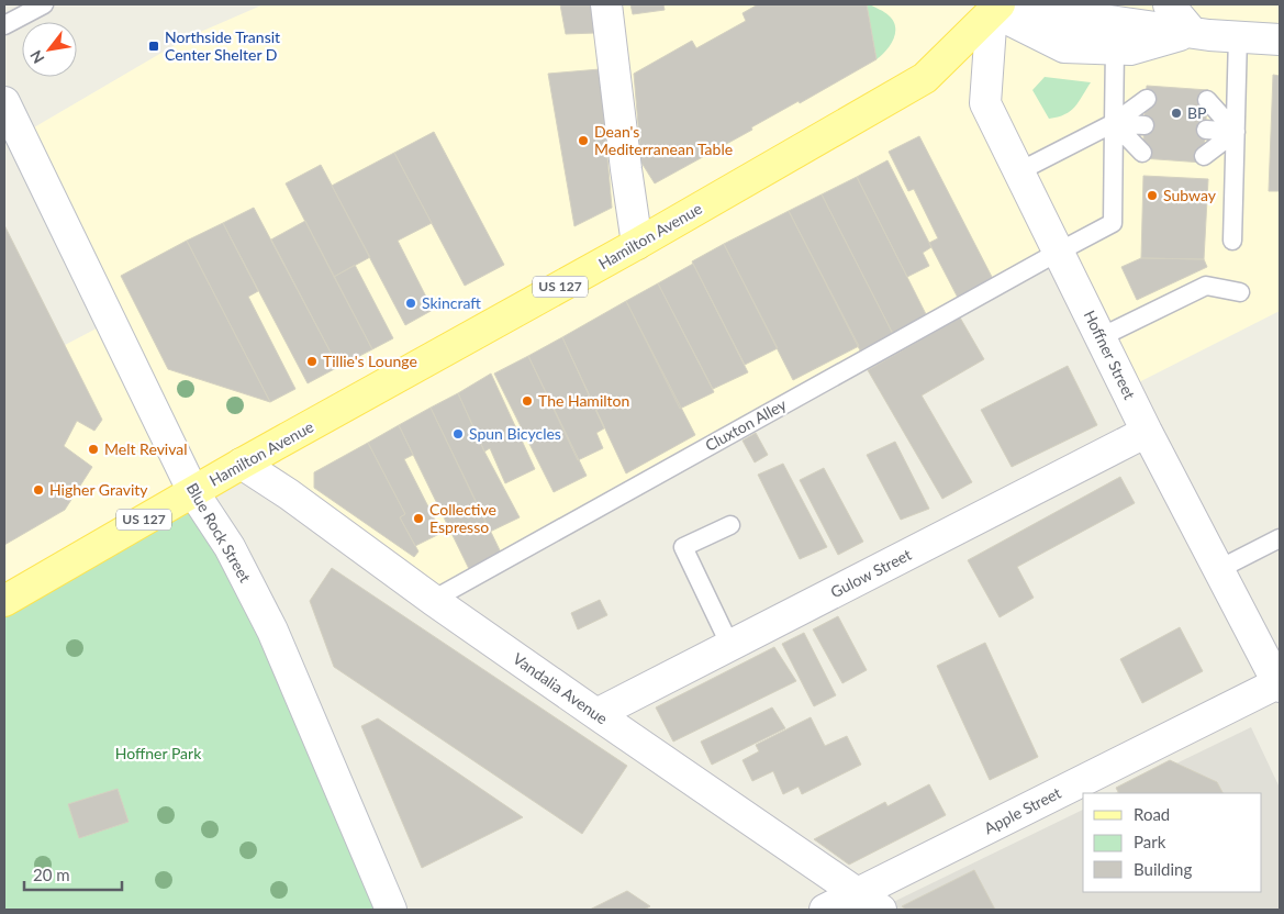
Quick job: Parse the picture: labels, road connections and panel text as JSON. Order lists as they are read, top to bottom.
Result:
{
  "streets": {
    "main road": ["Hamilton Avenue", "US 127"],
    "street": [
      "Hoffner Street",
      "Blue Rock Street",
      "Gulow Street",
      "Vandalia Avenue",
      "Apple Street"
    ],
    "lane": ["Cluxton Alley"]
  },
  "crossings": [
    ["Hamilton Avenue", "Hoffner Street"],
    ["Hamilton Avenue", "Blue Rock Street"],
    ["Hamilton Avenue", "Vandalia Avenue"],
    ["Hoffner Street", "Cluxton Alley"],
    ["Hoffner Street", "Gulow Street"],
    ["Hoffner Street", "Apple Street"],
    ["Cluxton Alley", "Vandalia Avenue"],
    ["Gulow Street", "Vandalia Avenue"],
    ["Vandalia Avenue", "Apple Street"]
  ],
  "parks": ["Hoffner Park"],
  "places": {
    "transit": ["Northside Transit Center Shelter D"],
    "other": [
      "BP",
      "Dean's Mediterranean Table",
      "Subway",
      "Skincraft",
      "Tillie's Lounge",
      "The Hamilton",
      "Spun Bicycles",
      "Melt Revival",
      "Higher Gravity",
      "Collective Espresso"
    ]
  },
  "legend": ["Road", "Park", "Building"],
  "scale_bar": "20 m",
  "north": "bottom left"
}
